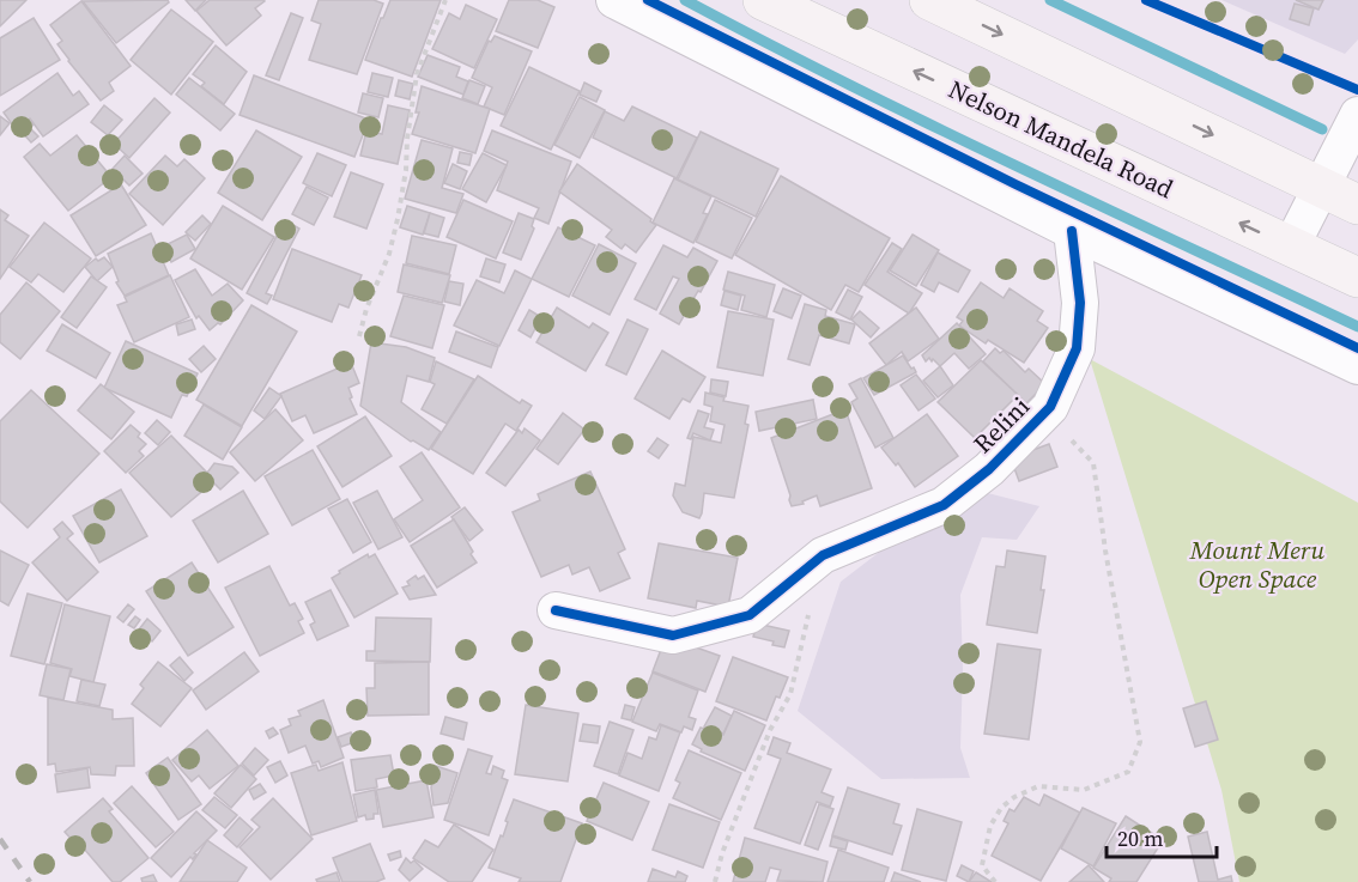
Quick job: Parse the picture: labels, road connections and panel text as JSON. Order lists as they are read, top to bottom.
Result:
{
  "streets": {
    "main road": ["Nelson Mandela Road"],
    "street": ["Relini"]
  },
  "parks": ["Mount Meru Open Space"],
  "scale_bar": "20 m"
}
